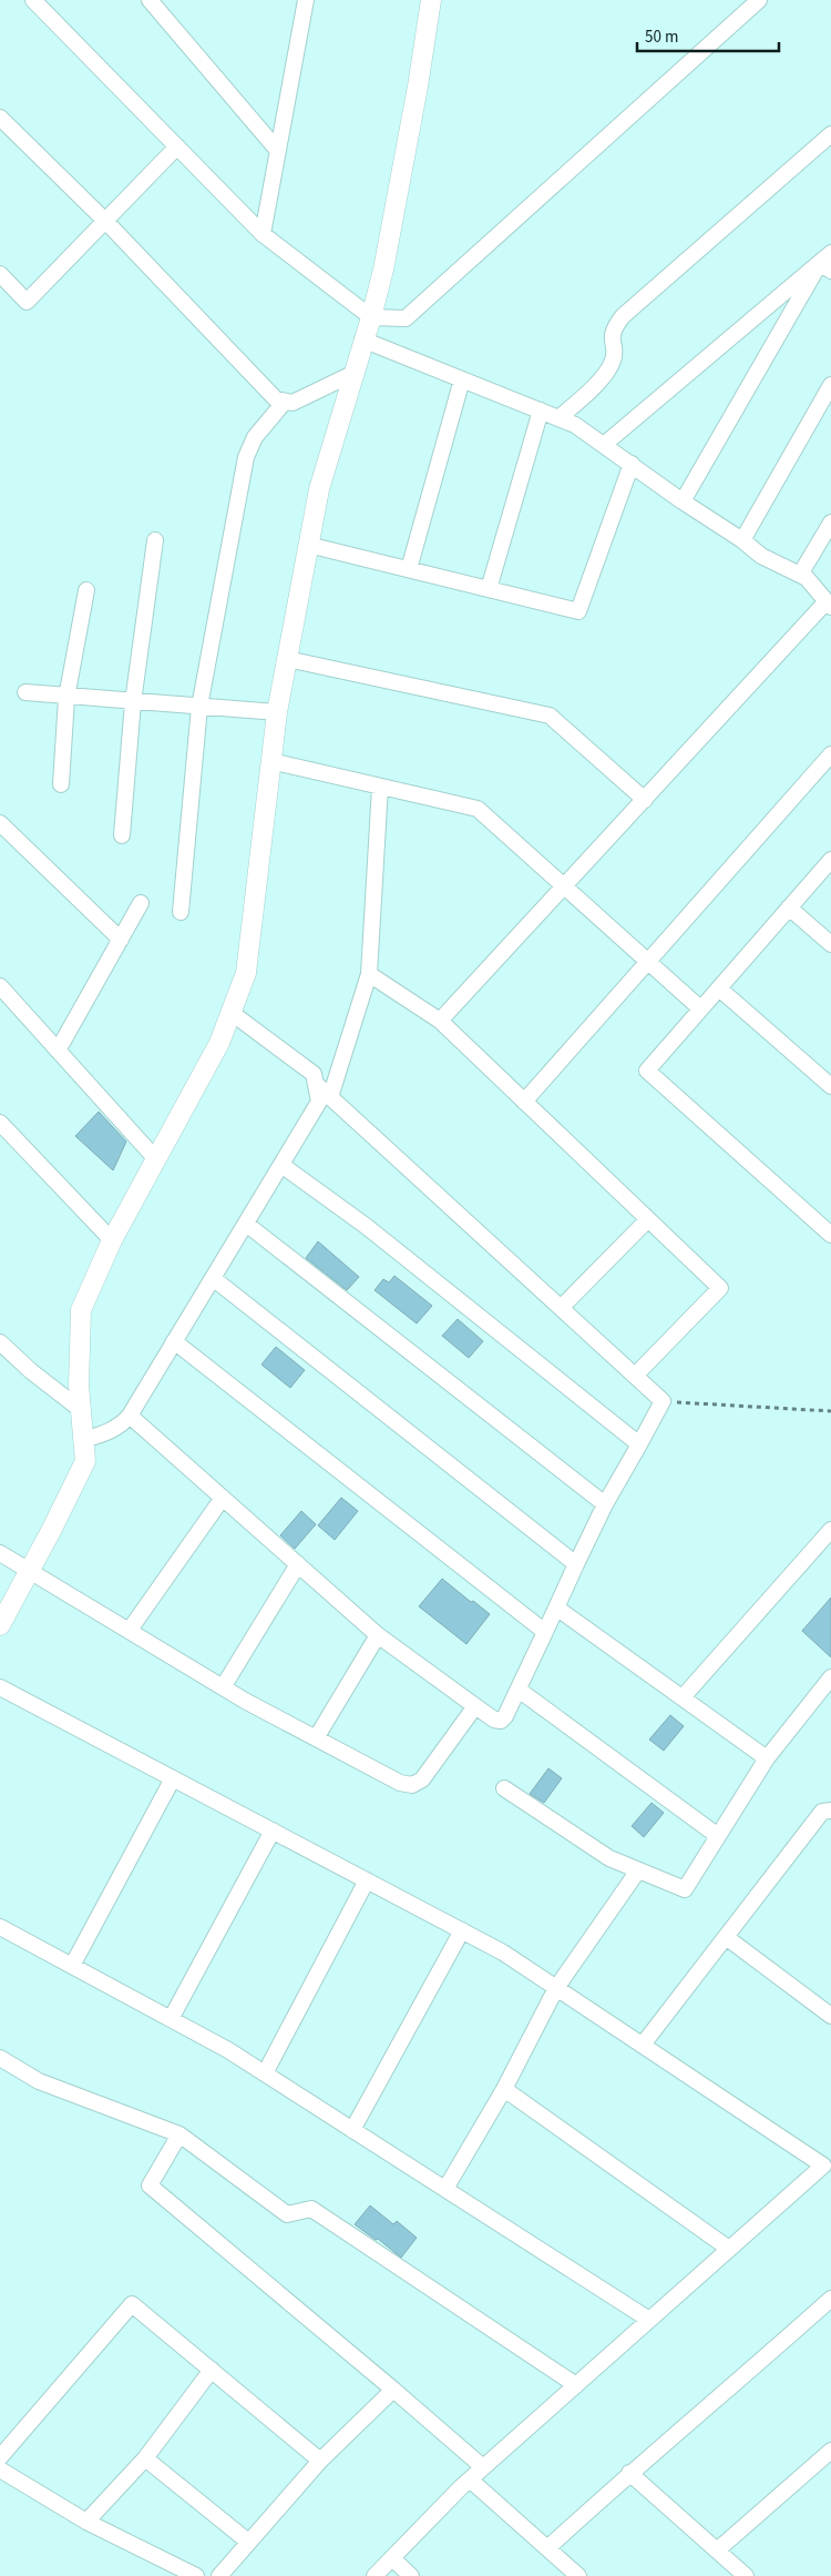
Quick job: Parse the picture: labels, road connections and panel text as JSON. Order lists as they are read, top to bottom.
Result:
{
  "scale_bar": "50 m"
}
